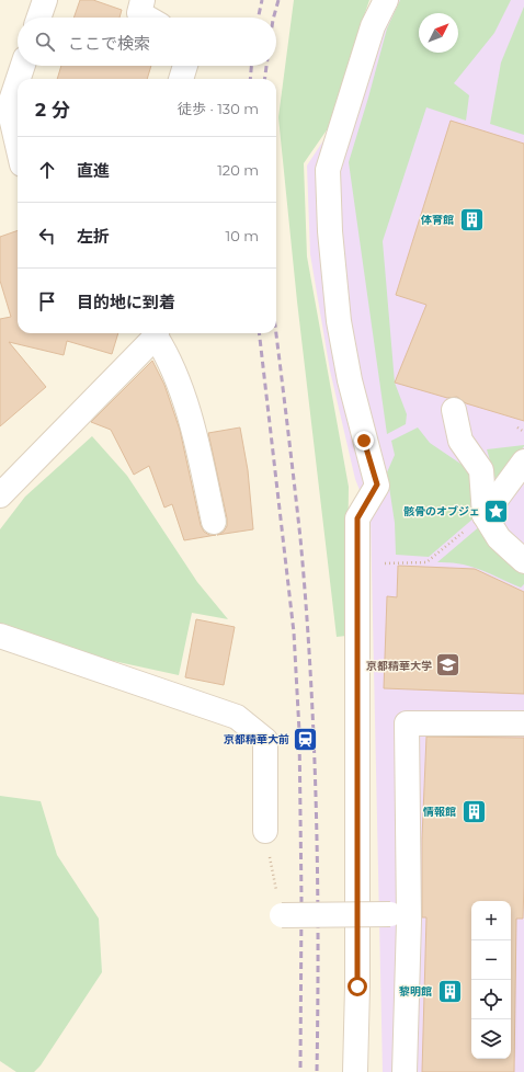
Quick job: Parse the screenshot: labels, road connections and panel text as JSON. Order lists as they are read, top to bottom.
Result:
{
  "places": {
    "building": ["体育館", "情報館", "黎明館"],
    "place": ["骸骨のオブジェ"],
    "school or university": ["京都精華大学"],
    "station": ["京都精華大前"]
  },
  "north": "top right",
  "page": {
    "search": "ここで検索",
    "heading": ["2 分", "徒歩 · 130 m"],
    "list": [
      ["直進", "120 m"],
      ["左折", "10 m"],
      "目的地に到着"
    ],
    "map_buttons": ["+", "−"]
  }
}
